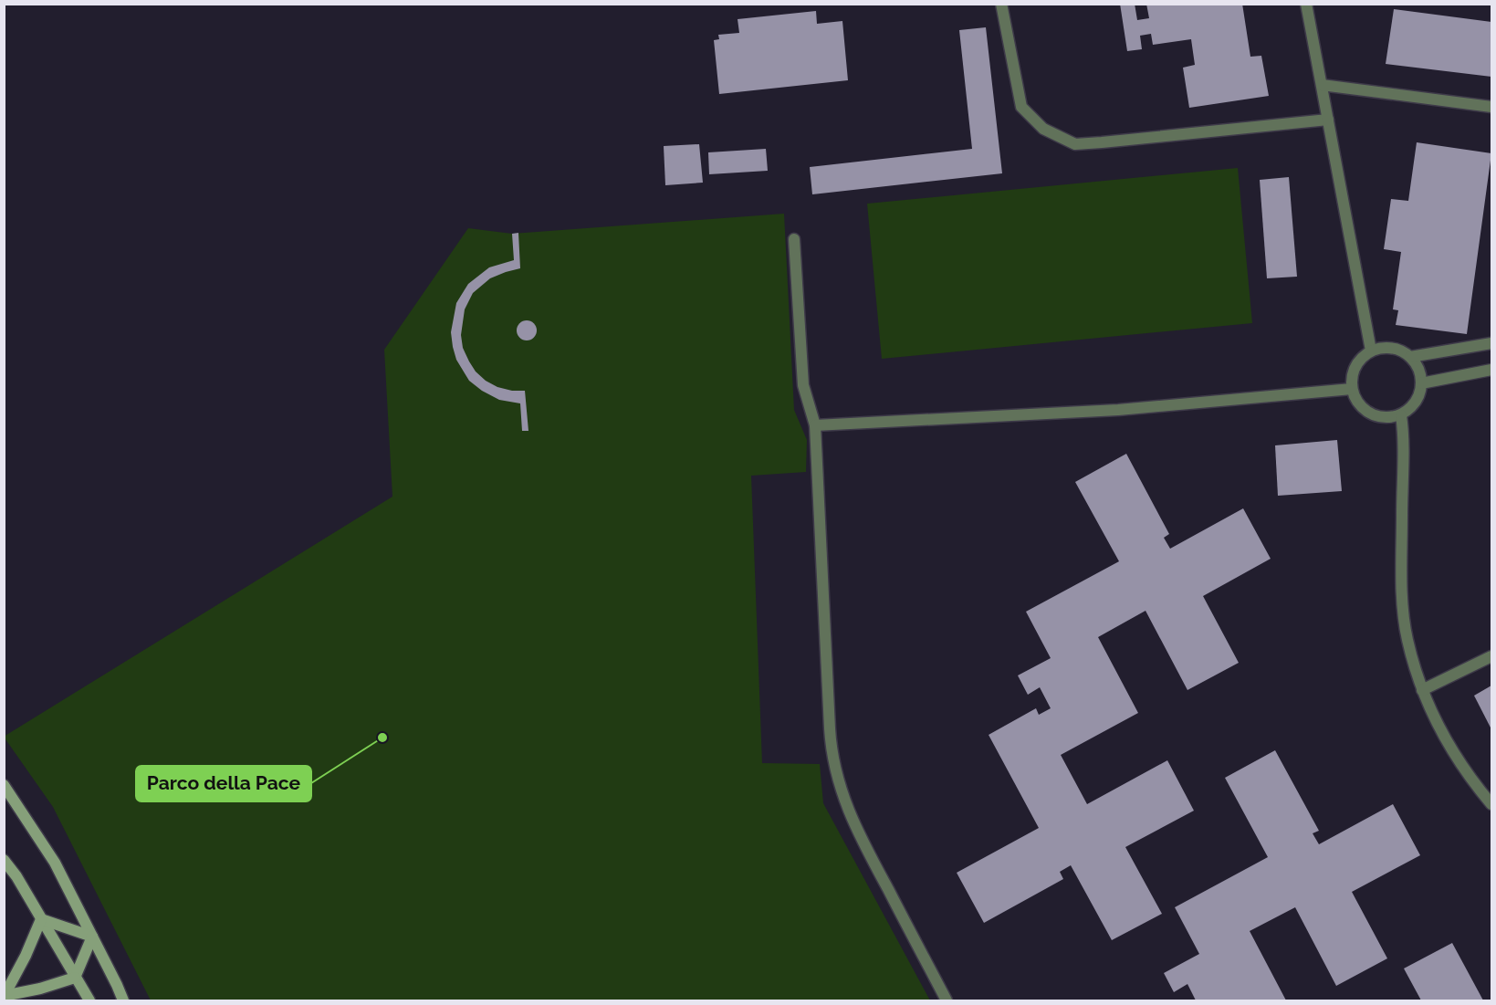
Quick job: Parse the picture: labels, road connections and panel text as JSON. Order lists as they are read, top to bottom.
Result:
{
  "places": ["Parco della Pace"]
}
